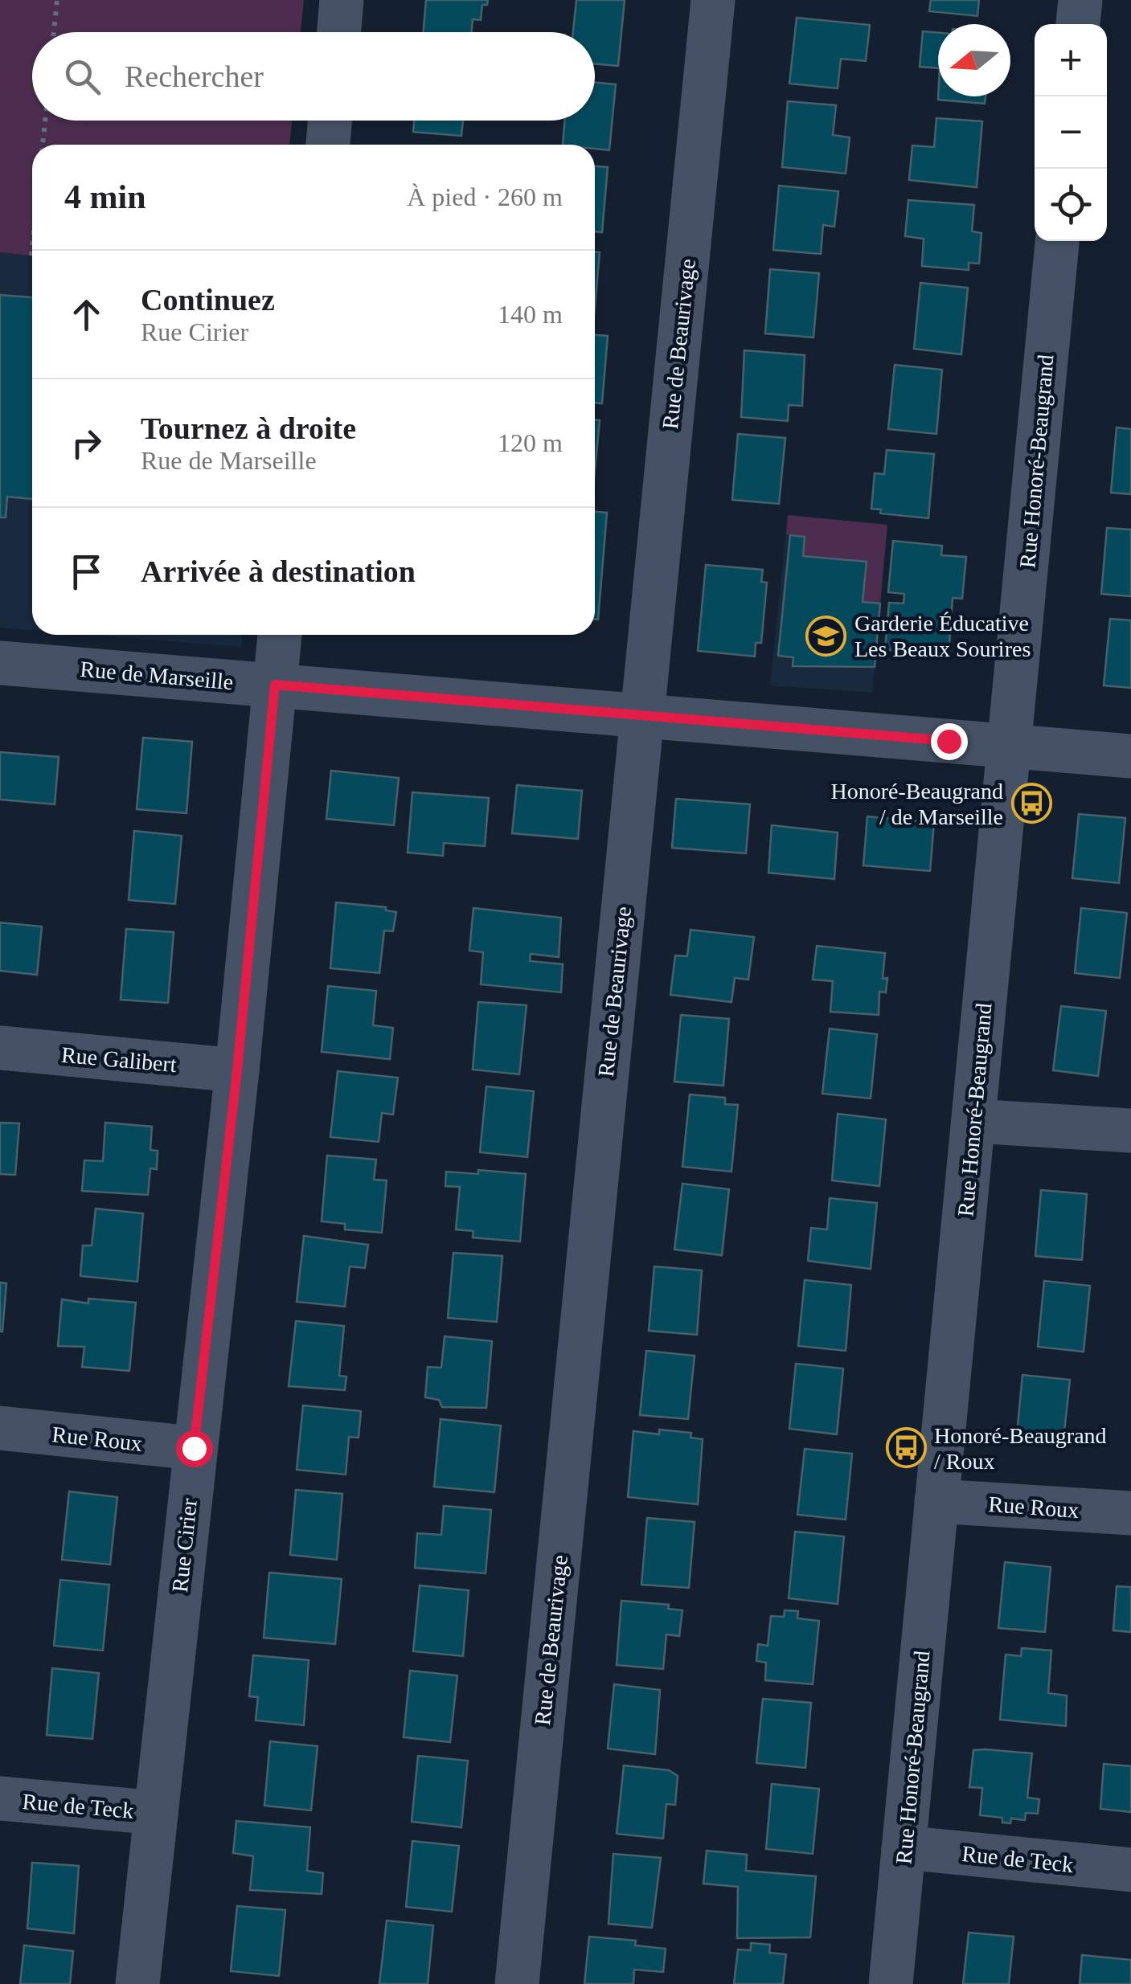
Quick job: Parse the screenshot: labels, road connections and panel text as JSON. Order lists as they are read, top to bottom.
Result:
{
  "streets": {
    "street": [
      "Rue de Beaurivage",
      "Rue Honoré-Beaugrand",
      "Rue de Marseille",
      "Rue Galibert",
      "Rue Roux",
      "Rue Cirier",
      "Rue de Teck"
    ]
  },
  "crossings": [
    ["Rue de Beaurivage", "Rue de Marseille"],
    ["Rue Honoré-Beaugrand", "Rue de Marseille"],
    ["Rue Honoré-Beaugrand", "Rue Roux"],
    ["Rue Honoré-Beaugrand", "Rue de Teck"],
    ["Rue de Marseille", "Rue Cirier"],
    ["Rue Galibert", "Rue Cirier"],
    ["Rue Roux", "Rue Cirier"],
    ["Rue Cirier", "Rue de Teck"]
  ],
  "places": {
    "school or university": ["Garderie Éducative Les Beaux Sourires"],
    "bus stop": ["Honoré-Beaugrand / de Marseille", "Honoré-Beaugrand / Roux"]
  },
  "north": "left",
  "page": {
    "map_buttons": ["+", "−"],
    "search": "Rechercher",
    "heading": ["4 min", "À pied · 260 m"],
    "list": [
      ["Continuez", "Rue Cirier", "140 m"],
      ["Tournez à droite", "Rue de Marseille", "120 m"],
      "Arrivée à destination"
    ]
  }
}
